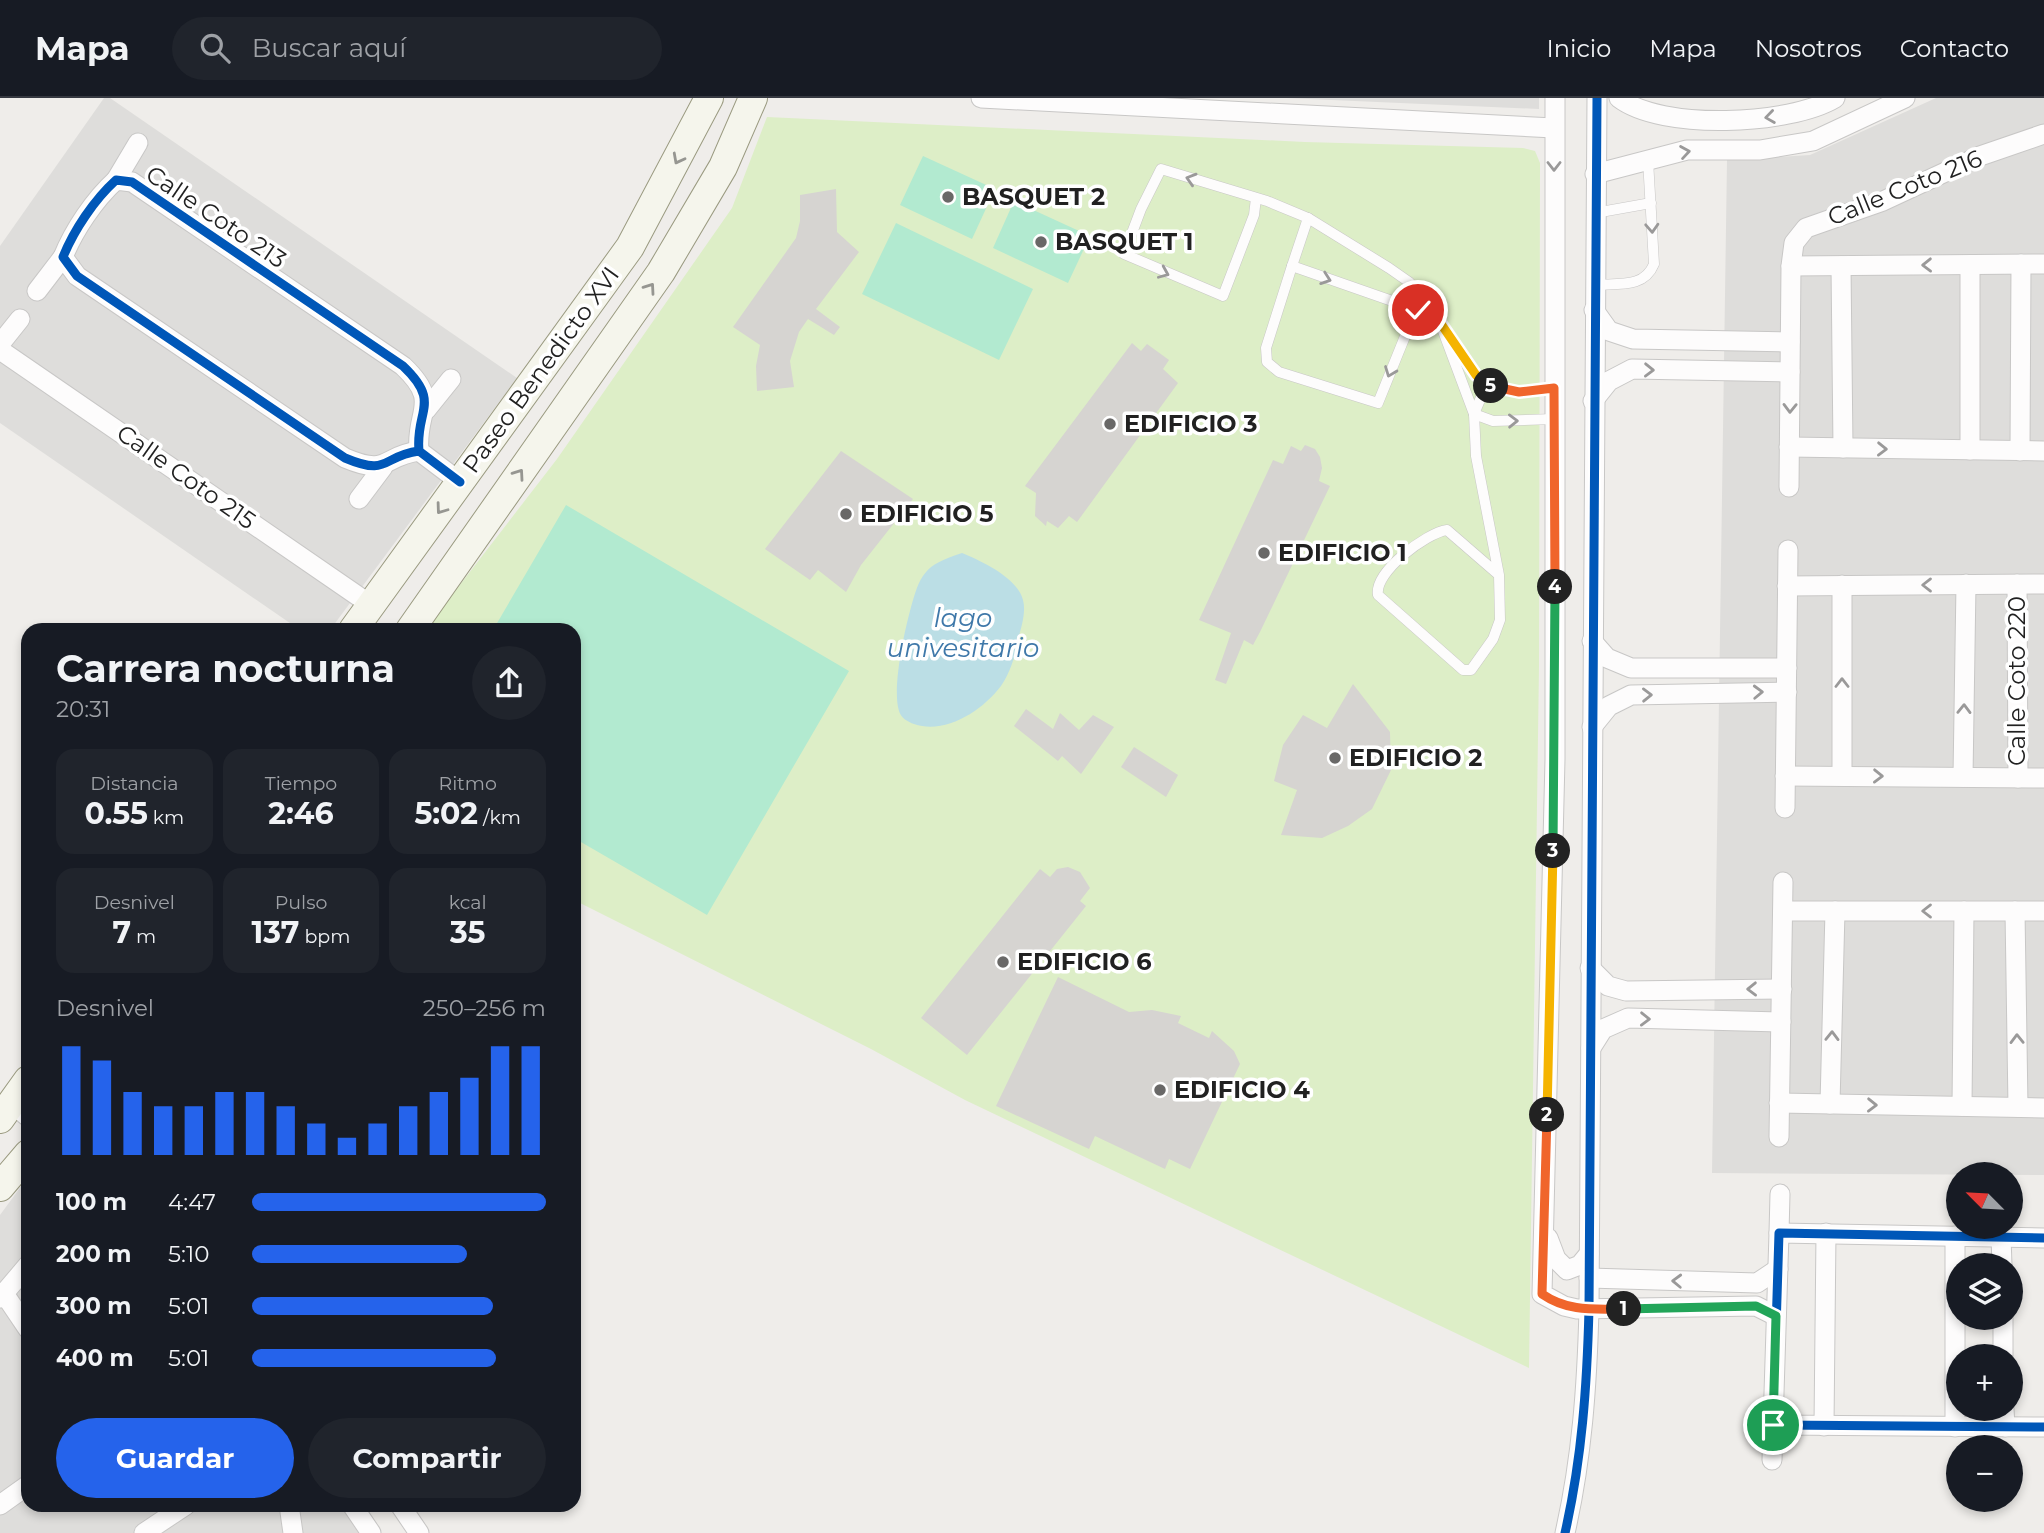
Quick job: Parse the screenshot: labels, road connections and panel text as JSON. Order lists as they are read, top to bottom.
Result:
{
  "streets": {
    "street": [
      "Calle Coto 216",
      "Calle Coto 213",
      "Paseo Benedicto XVI",
      "Calle Coto 215",
      "Calle Coto 220"
    ]
  },
  "crossings": [
    ["Paseo Benedicto XVI", "Calle Coto 215"]
  ],
  "water": ["lago univesitario"],
  "places": [
    "BASQUET 2",
    "BASQUET 1",
    "EDIFICIO 3",
    "EDIFICIO 5",
    "EDIFICIO 1",
    "EDIFICIO 2",
    "EDIFICIO 6",
    "EDIFICIO 4"
  ],
  "north": "top left",
  "page": {
    "header": "Mapa",
    "search": "Buscar aquí",
    "nav": [
      "Inicio",
      "Mapa",
      "Nosotros",
      "Contacto"
    ],
    "pins": [
      "5",
      "4",
      "3",
      "2",
      "1"
    ],
    "heading": ["Carrera nocturna", "20:31"],
    "stats": [
      ["Distancia", "0.55 km"],
      ["Tiempo", "2:46"],
      ["Ritmo", "5:02 /km"],
      ["Desnivel", "7 m"],
      ["Pulso", "137 bpm"],
      ["kcal", "35"]
    ],
    "chart": ["Desnivel", "250–256 m"],
    "map_buttons": ["+", "−"],
    "list": [
      {
        "name": "100 m",
        "note": "4:47"
      },
      {
        "name": "200 m",
        "note": "5:10"
      },
      {
        "name": "300 m",
        "note": "5:01"
      },
      {
        "name": "400 m",
        "note": "5:01"
      }
    ],
    "buttons": ["Guardar", "Compartir"]
  }
}
